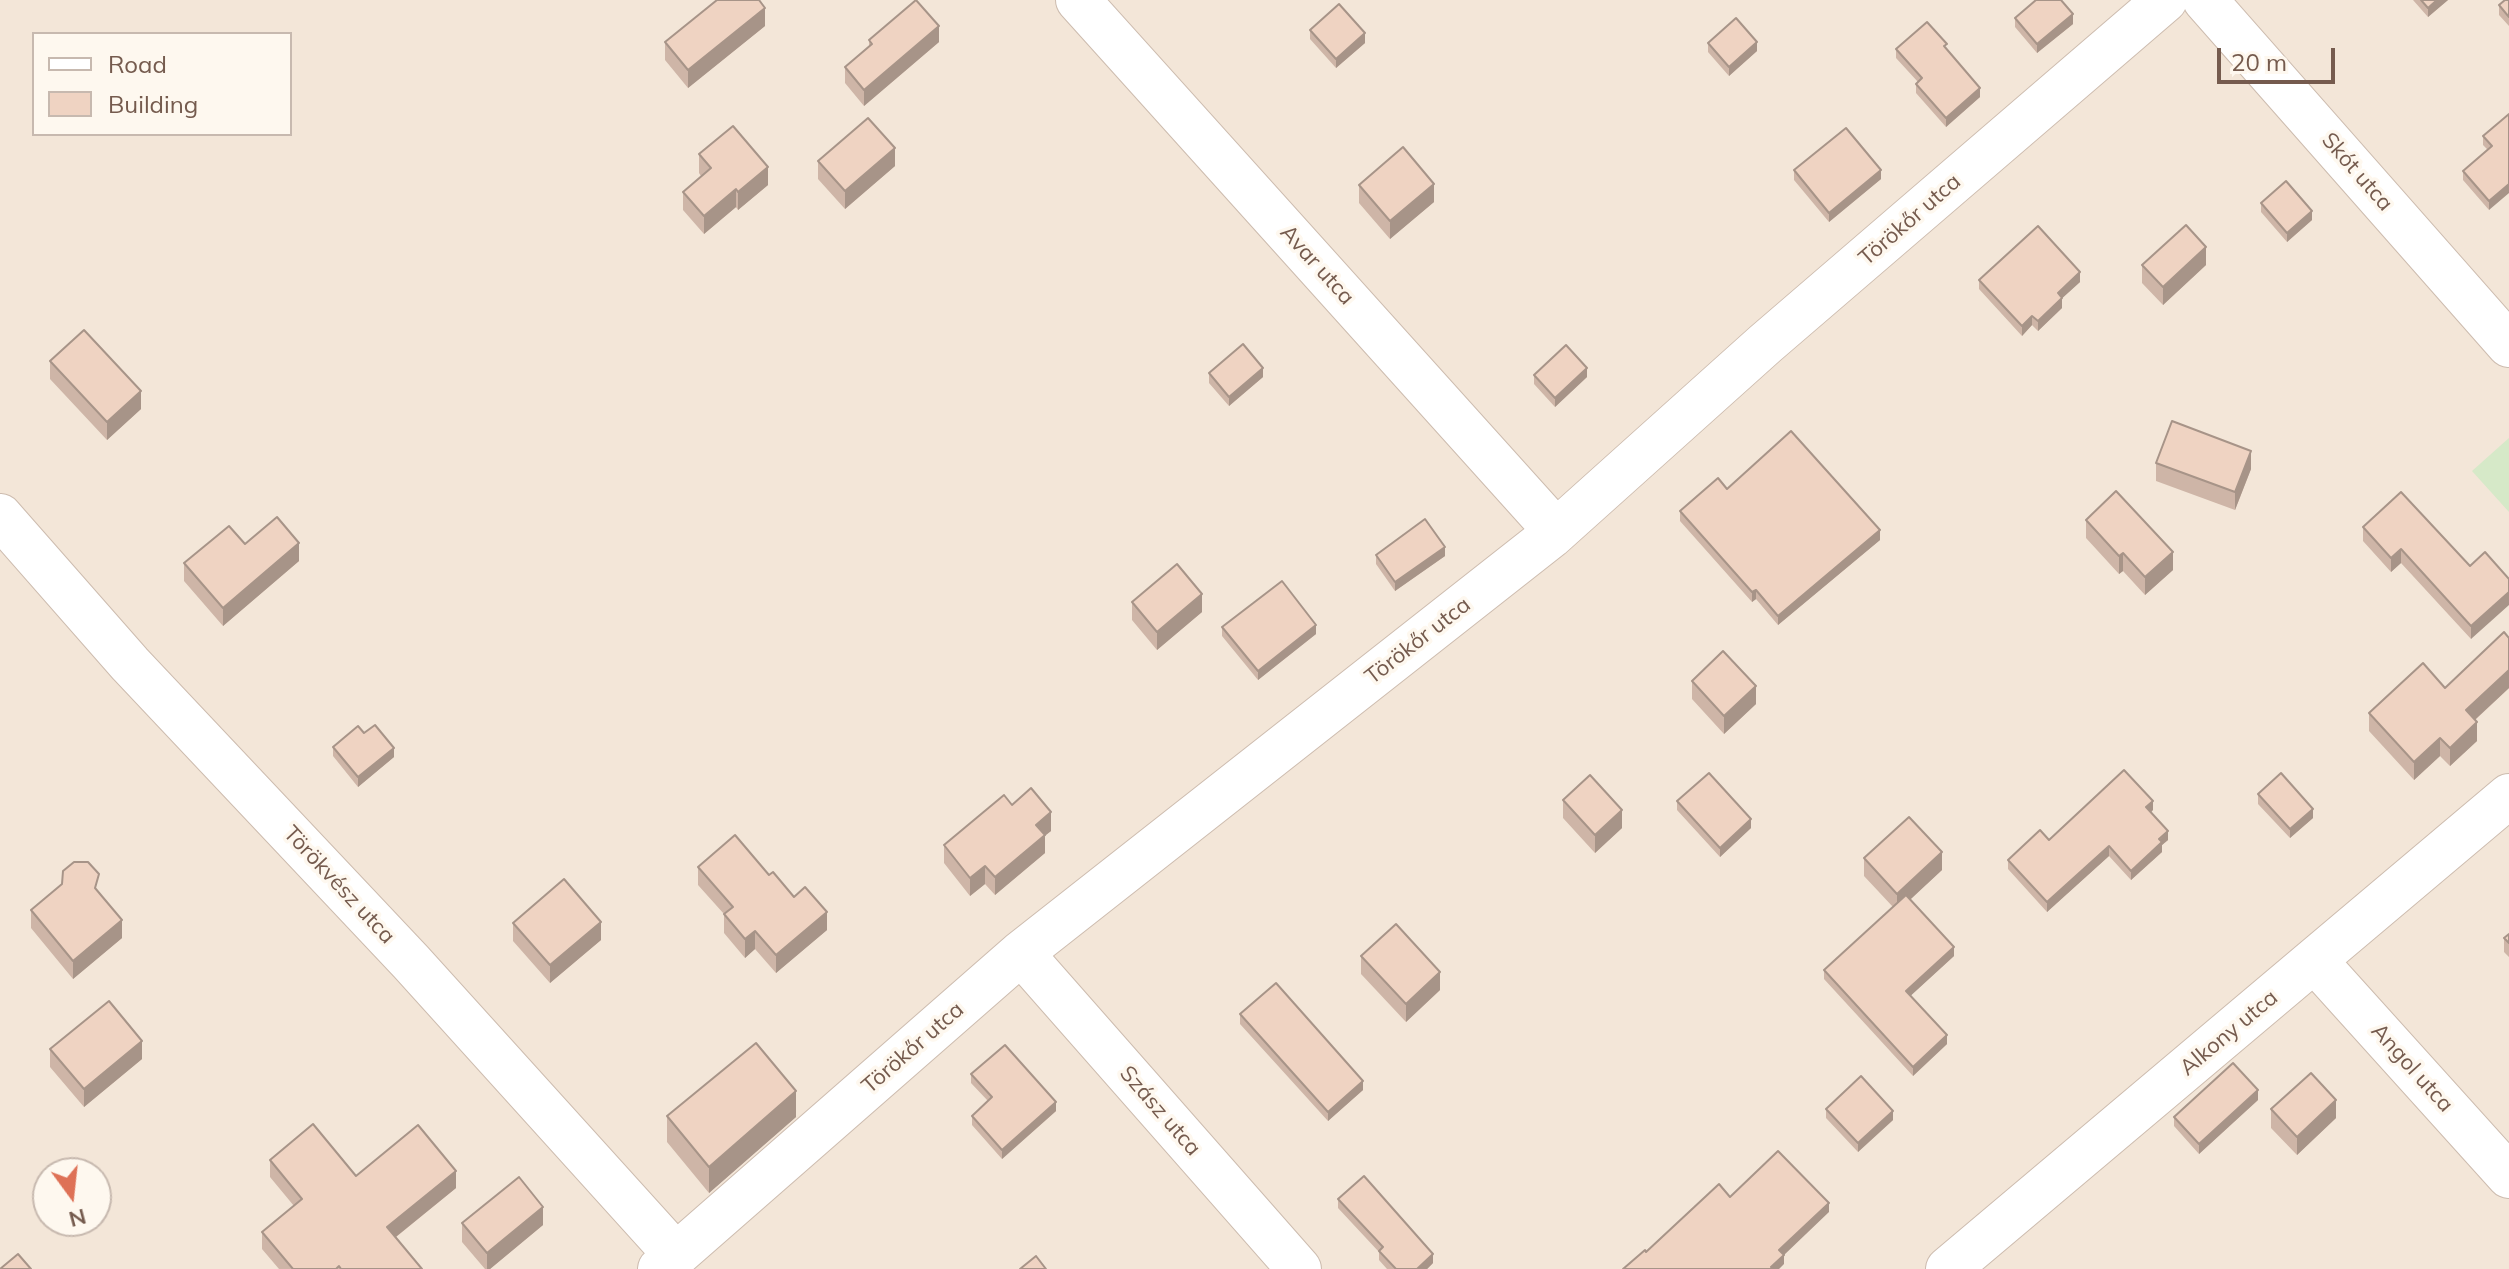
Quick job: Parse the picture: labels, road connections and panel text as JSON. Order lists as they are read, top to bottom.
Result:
{
  "streets": {
    "street": [
      "Skót utca",
      "Törökőr utca",
      "Avar utca",
      "Törökvész utca",
      "Alkony utca",
      "Angol utca",
      "Szász utca"
    ]
  },
  "crossings": [
    ["Törökőr utca", "Avar utca"],
    ["Törökőr utca", "Törökvész utca"],
    ["Törökőr utca", "Szász utca"],
    ["Alkony utca", "Angol utca"]
  ],
  "legend": ["Road", "Building"],
  "scale_bar": "20 m",
  "north": "bottom"
}
